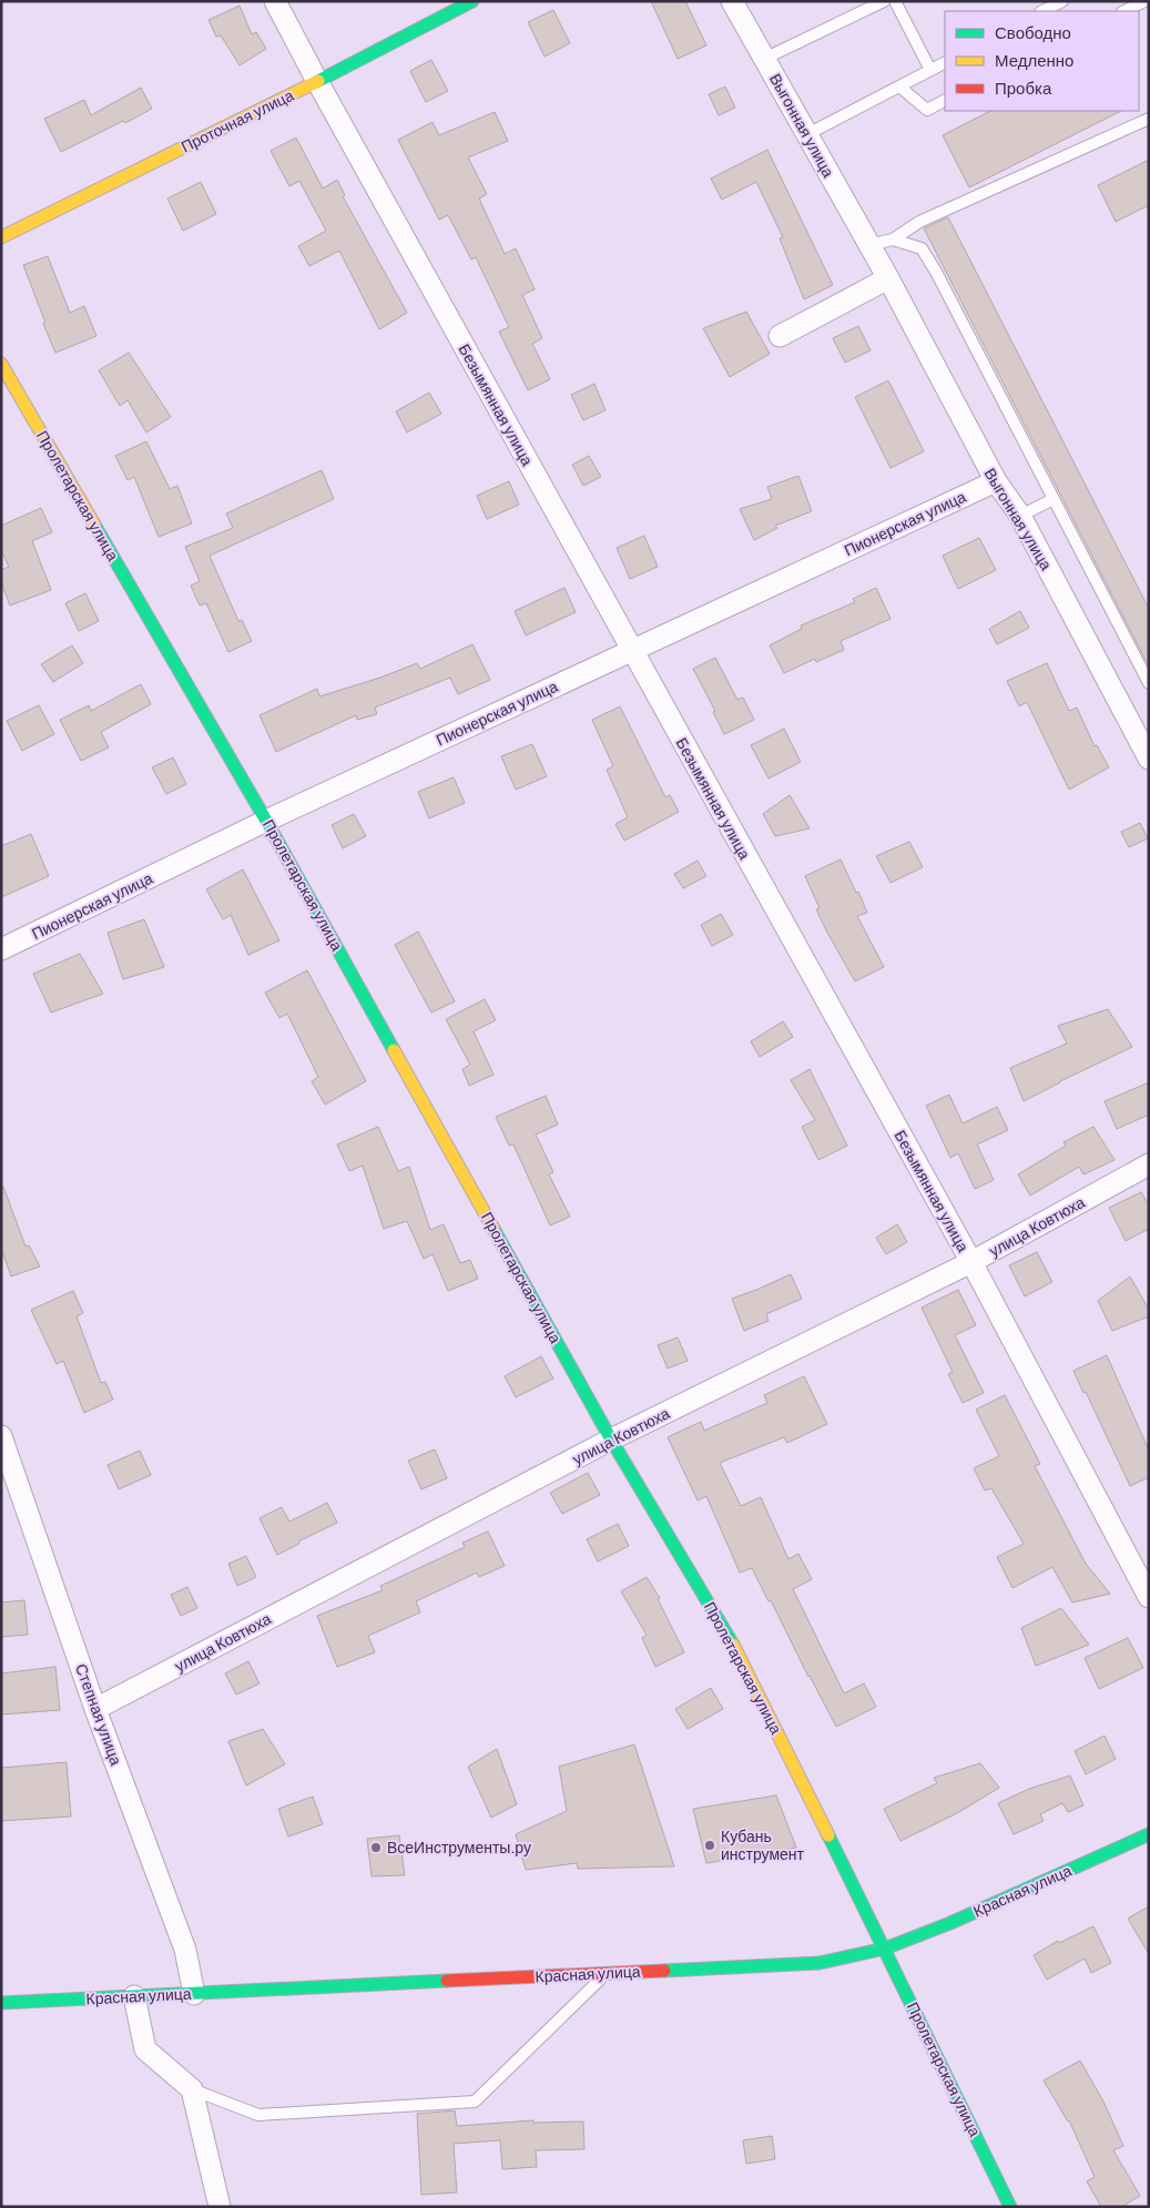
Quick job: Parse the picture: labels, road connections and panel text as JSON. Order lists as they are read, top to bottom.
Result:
{
  "streets": {
    "street": [
      "Проточная улица",
      "Выгонная улица",
      "Безымянная улица",
      "Пролетарская улица",
      "Пионерская улица",
      "улица Ковтюха",
      "Степная улица",
      "Красная улица"
    ]
  },
  "crossings": [
    ["Проточная улица", "Безымянная улица"],
    ["Выгонная улица", "Пионерская улица"],
    ["Безымянная улица", "Пионерская улица"],
    ["Безымянная улица", "улица Ковтюха"],
    ["Пролетарская улица", "Пионерская улица"],
    ["Пролетарская улица", "улица Ковтюха"],
    ["Пролетарская улица", "Красная улица"],
    ["улица Ковтюха", "Степная улица"],
    ["Степная улица", "Красная улица"]
  ],
  "places": ["Кубань инструмент", "ВсеИнструменты.ру"],
  "legend": ["Свободно", "Медленно", "Пробка"]
}
